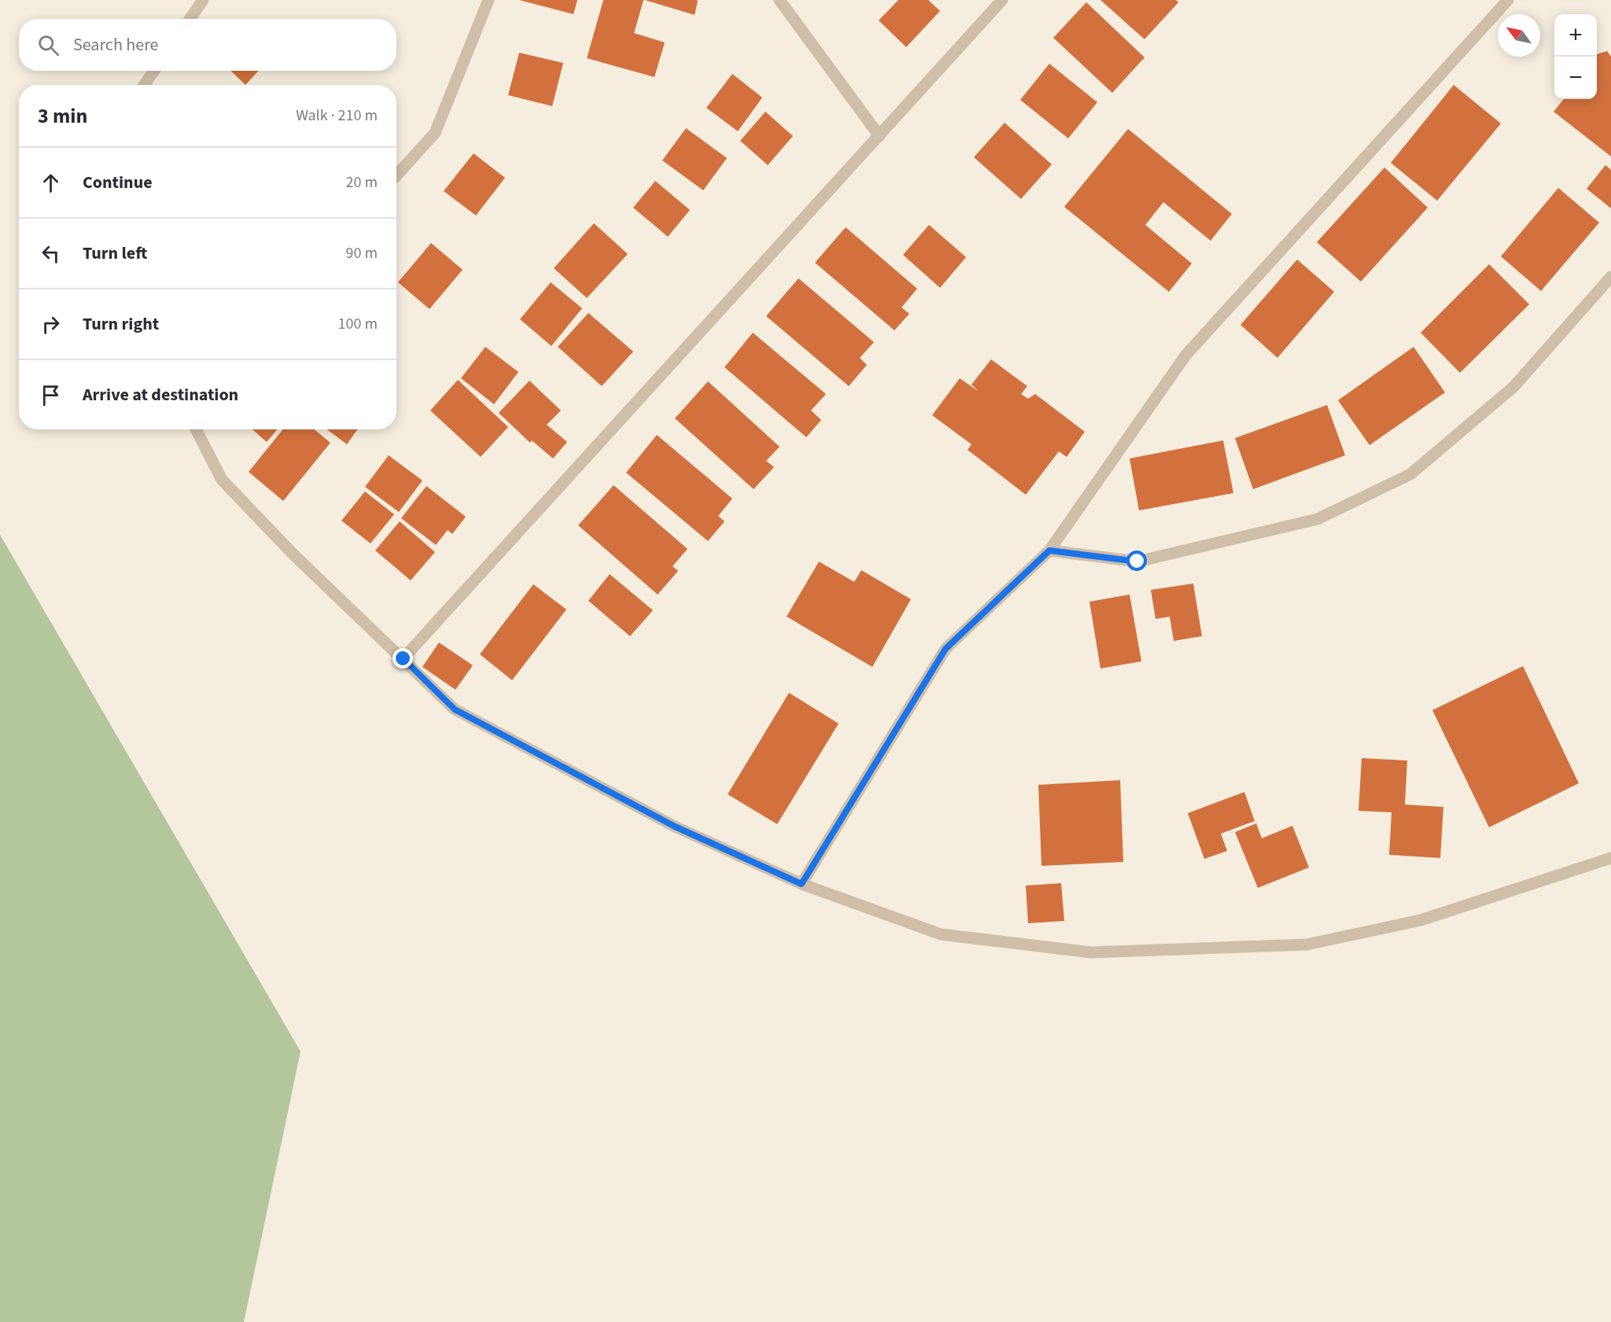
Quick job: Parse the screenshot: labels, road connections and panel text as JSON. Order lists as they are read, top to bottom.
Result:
{
  "north": "top left",
  "page": {
    "map_buttons": ["+", "−"],
    "search": "Search here",
    "heading": ["3 min", "Walk · 210 m"],
    "list": [
      ["Continue", "20 m"],
      ["Turn left", "90 m"],
      ["Turn right", "100 m"],
      "Arrive at destination"
    ]
  }
}
